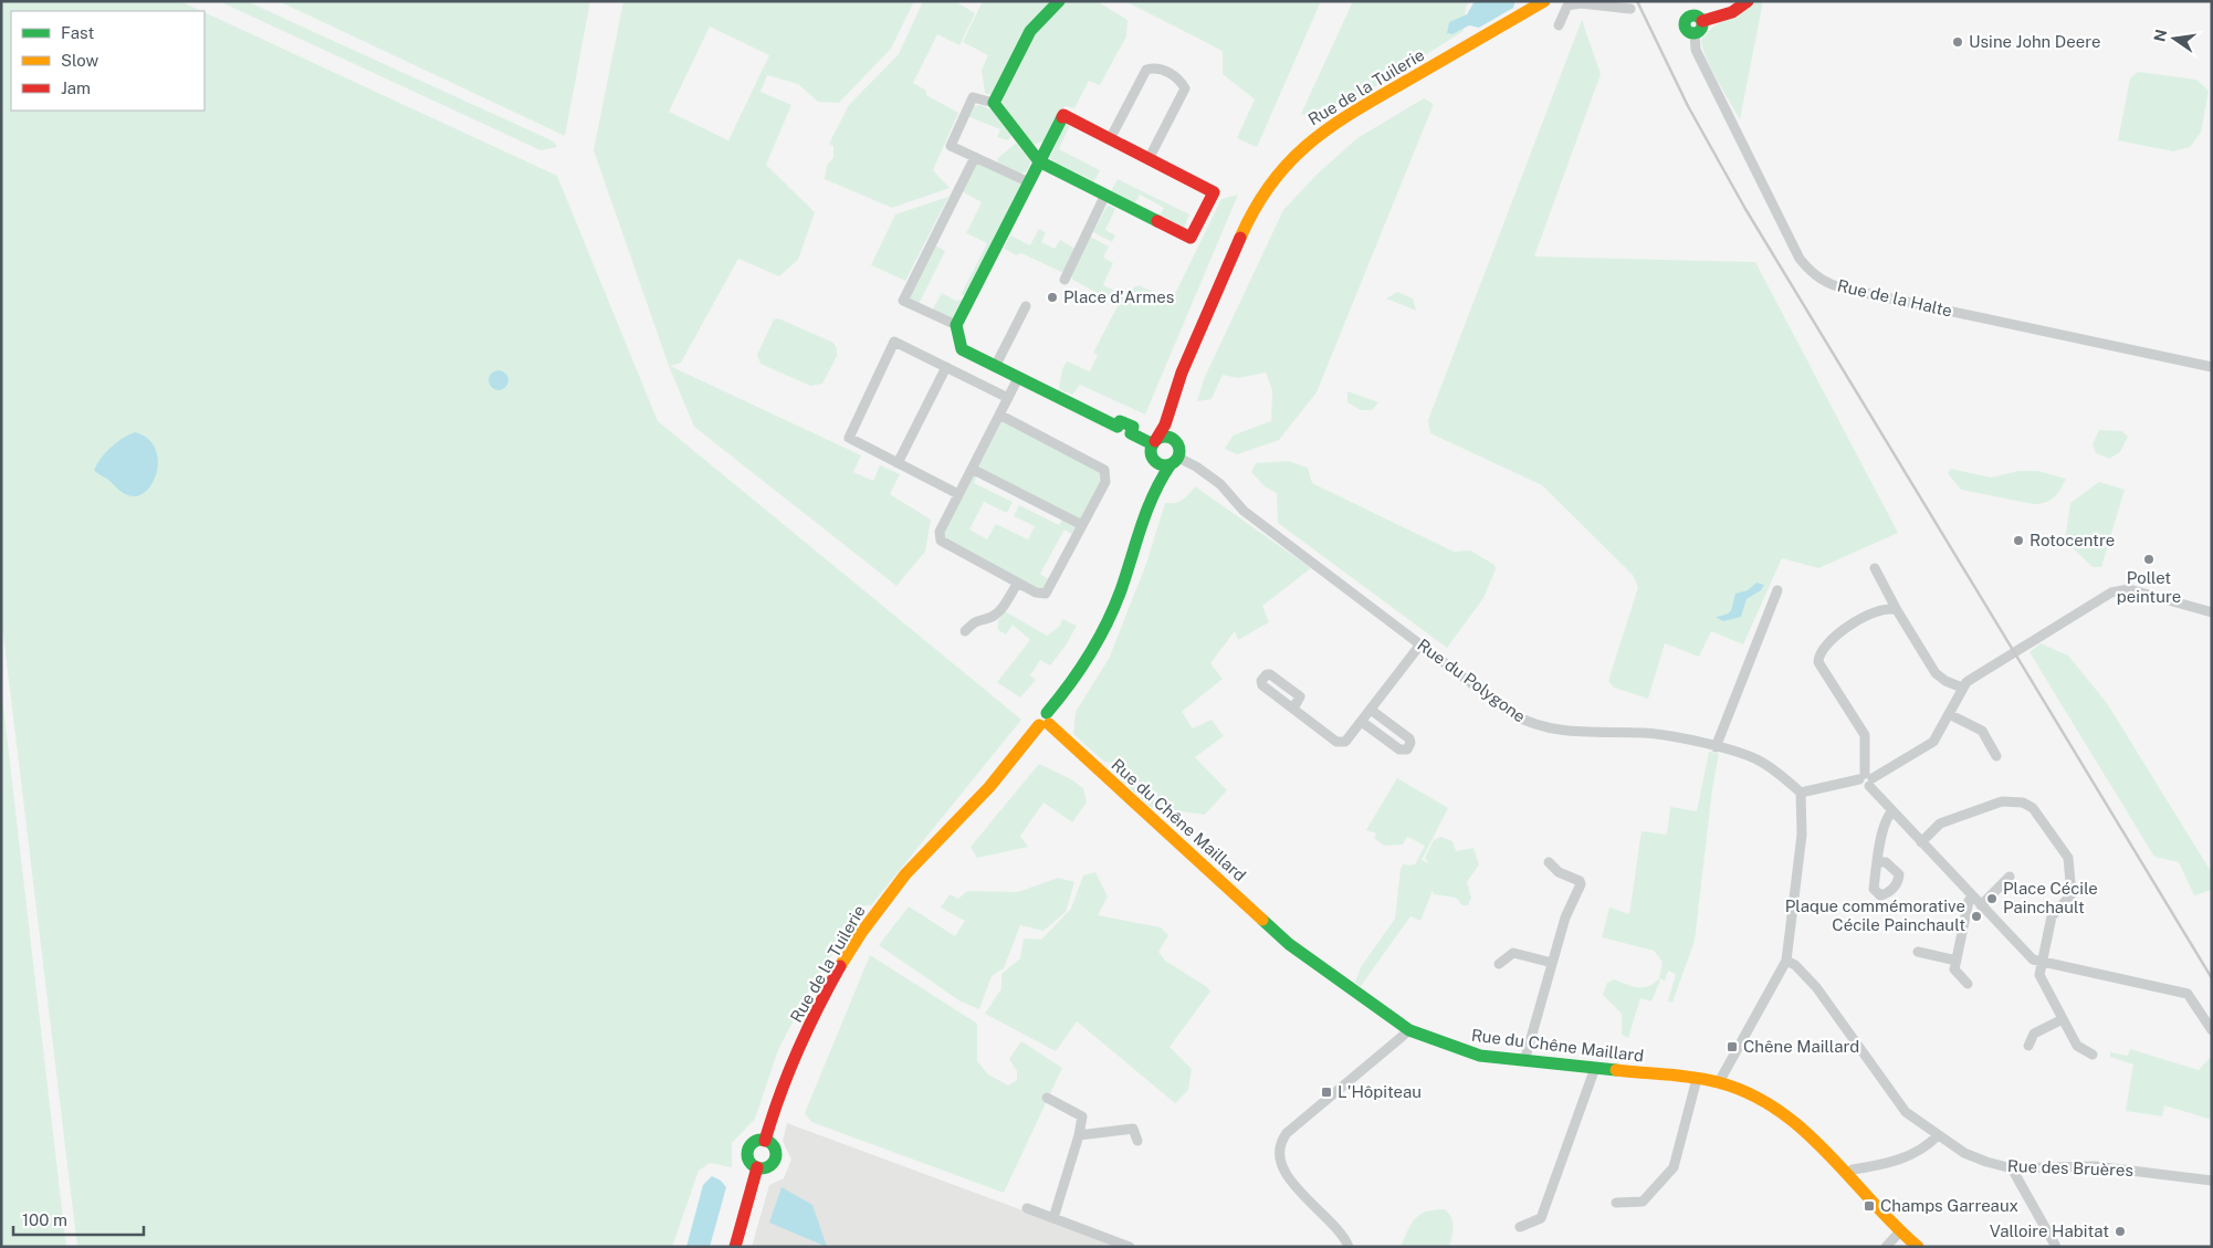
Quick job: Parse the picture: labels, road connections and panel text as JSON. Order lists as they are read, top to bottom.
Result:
{
  "streets": {
    "street": [
      "Rue de la Tuilerie",
      "Rue de la Halte",
      "Rue du Polygone",
      "Rue du Chêne Maillard",
      "Rue des Bruères"
    ]
  },
  "crossings": [
    ["Rue de la Tuilerie", "Rue du Polygone"],
    ["Rue de la Tuilerie", "Rue du Chêne Maillard"]
  ],
  "places": {
    "other": [
      "Usine John Deere",
      "Place d'Armes",
      "Rotocentre",
      "Pollet peinture",
      "Place Cécile Painchault",
      "Plaque commémorative Cécile Painchault",
      "Valloire Habitat"
    ],
    "transit": ["Chêne Maillard", "L'Hôpiteau", "Champs Garreaux"]
  },
  "legend": ["Fast", "Slow", "Jam"],
  "scale_bar": "100 m",
  "north": "left"
}
